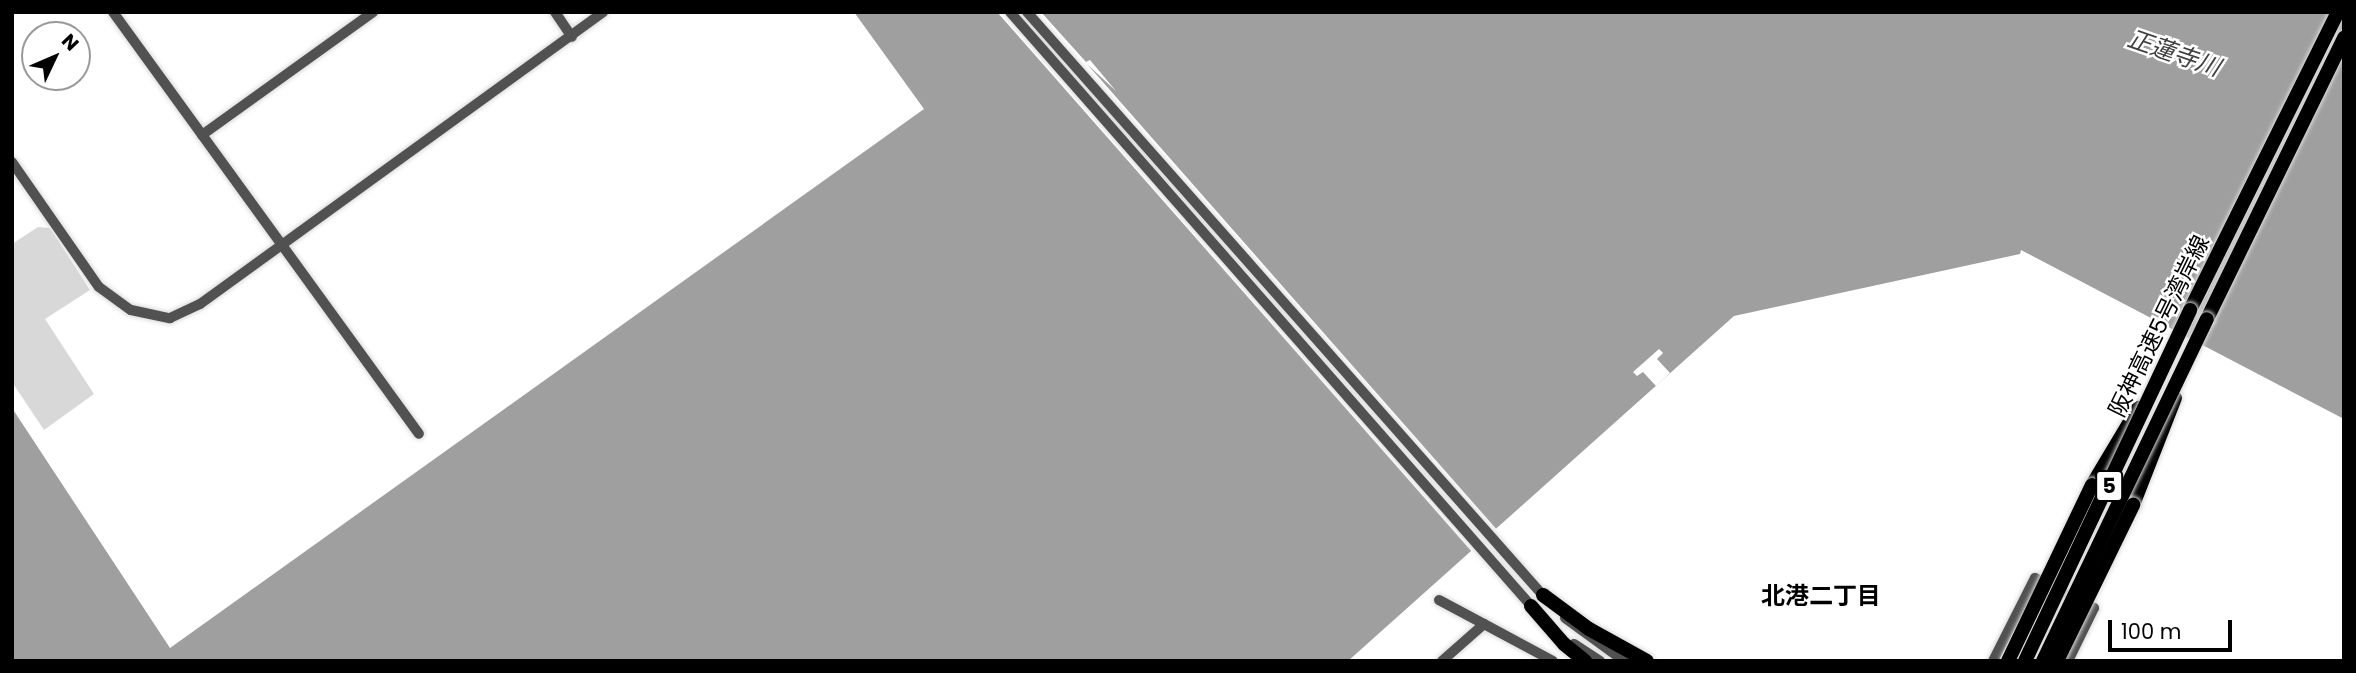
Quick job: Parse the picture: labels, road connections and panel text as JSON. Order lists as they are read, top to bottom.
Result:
{
  "streets": {
    "highway": ["阪神高速5号湾岸線", "5"]
  },
  "crossings": [
    ["阪神高速5号湾岸線", "5"]
  ],
  "districts": ["北港二丁目"],
  "water": ["正蓮寺川"],
  "scale_bar": "100 m",
  "north": "top right"
}
